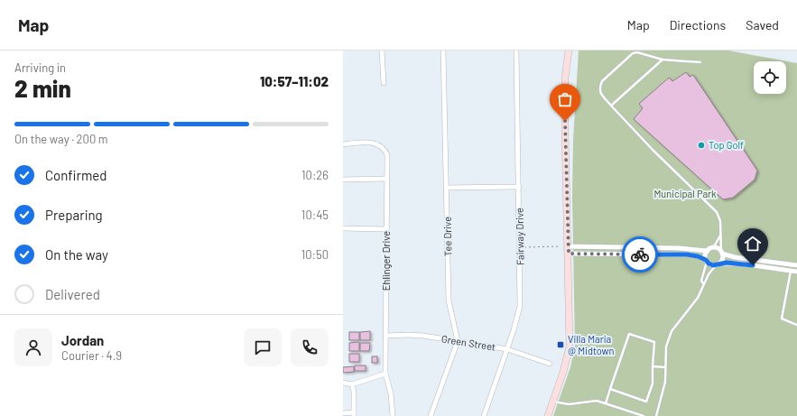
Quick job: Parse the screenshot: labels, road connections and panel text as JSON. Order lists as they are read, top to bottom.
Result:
{
  "streets": {
    "street": [
      "Tee Drive",
      "Fairway Drive",
      "Ehlinger Drive",
      "Green Street"
    ]
  },
  "crossings": [
    ["Tee Drive", "Green Street"],
    ["Fairway Drive", "Green Street"],
    ["Ehlinger Drive", "Green Street"]
  ],
  "parks": ["Municipal Park"],
  "places": {
    "other": ["Top Golf"],
    "transit": ["Villa Maria @ Midtown"]
  },
  "page": {
    "header": "Map",
    "nav": ["Map", "Directions", "Saved"],
    "heading": ["2 min", "Arriving in", "10:57–11:02"],
    "panel": ["Jordan", "Courier · 4.9"],
    "bar": "On the way · 200 m",
    "list": [
      ["Confirmed", "10:26"],
      ["Preparing", "10:45"],
      ["On the way", "10:50"],
      "Delivered"
    ]
  }
}
